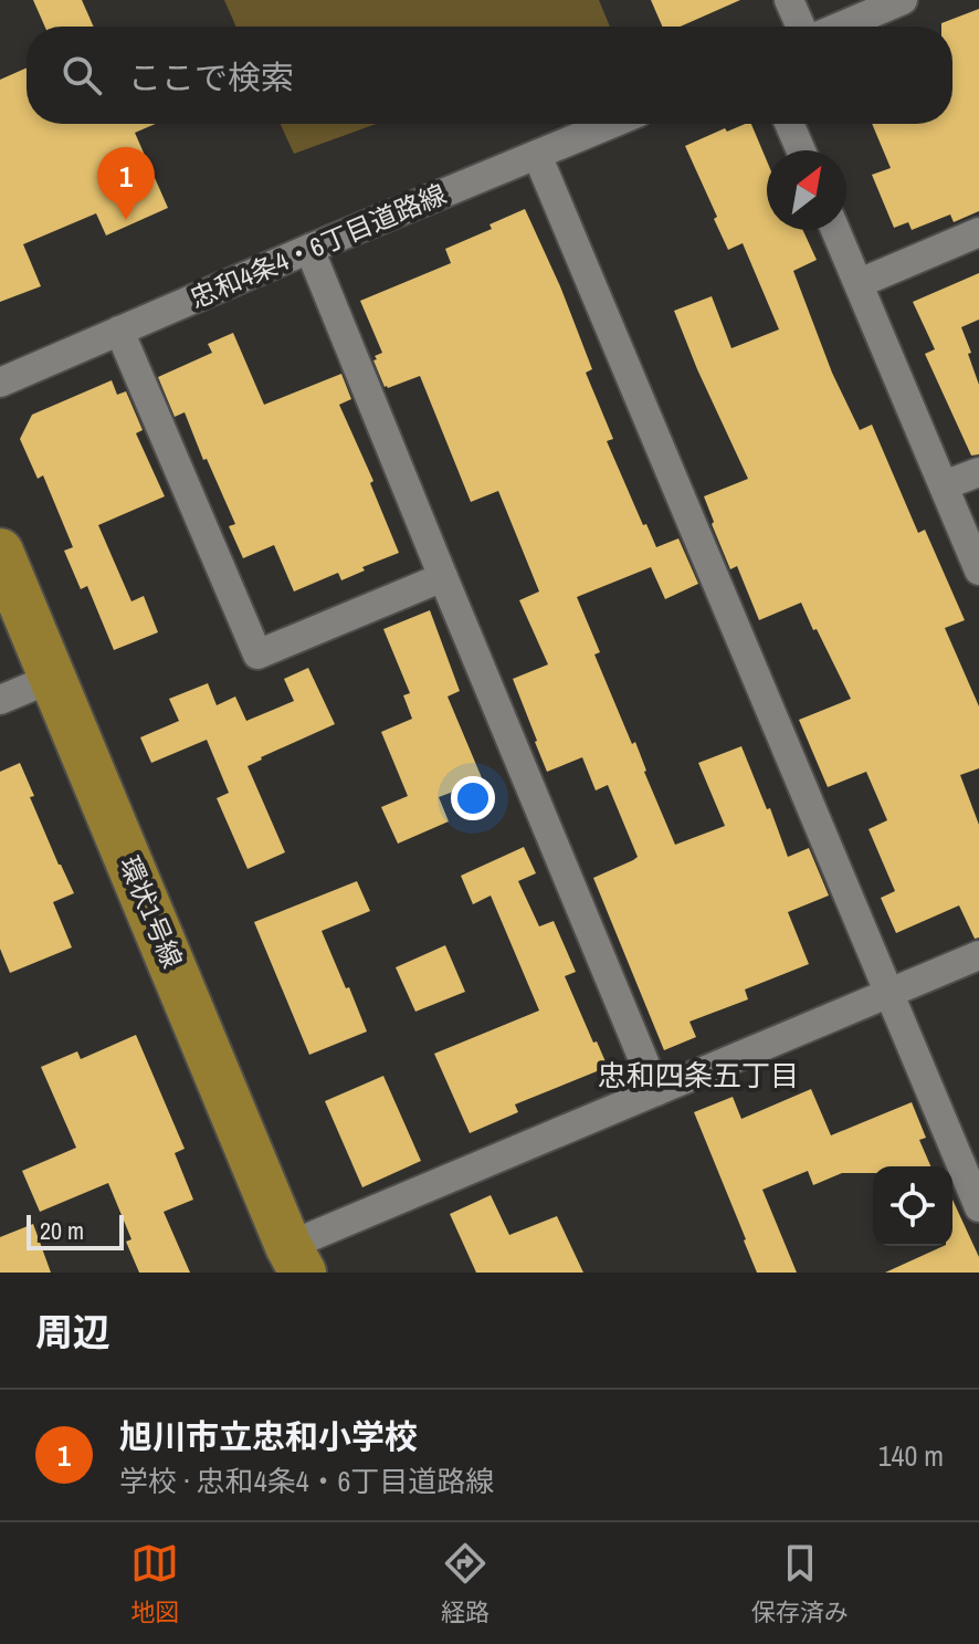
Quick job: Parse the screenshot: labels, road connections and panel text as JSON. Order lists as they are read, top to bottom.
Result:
{
  "streets": {
    "main road": ["環状1号線"],
    "street": ["忠和4条4・6丁目道路線"]
  },
  "districts": ["忠和四条五丁目"],
  "scale_bar": "20 m",
  "north": "top right",
  "page": {
    "search": "ここで検索",
    "pins": "1",
    "scale": "20 m",
    "heading": "周辺",
    "list": [
      {
        "mark": "1",
        "name": "旭川市立忠和小学校",
        "note": "学校 · 忠和4条4・6丁目道路線",
        "value": "140 m"
      }
    ],
    "nav": ["地図", "経路", "保存済み"]
  }
}
